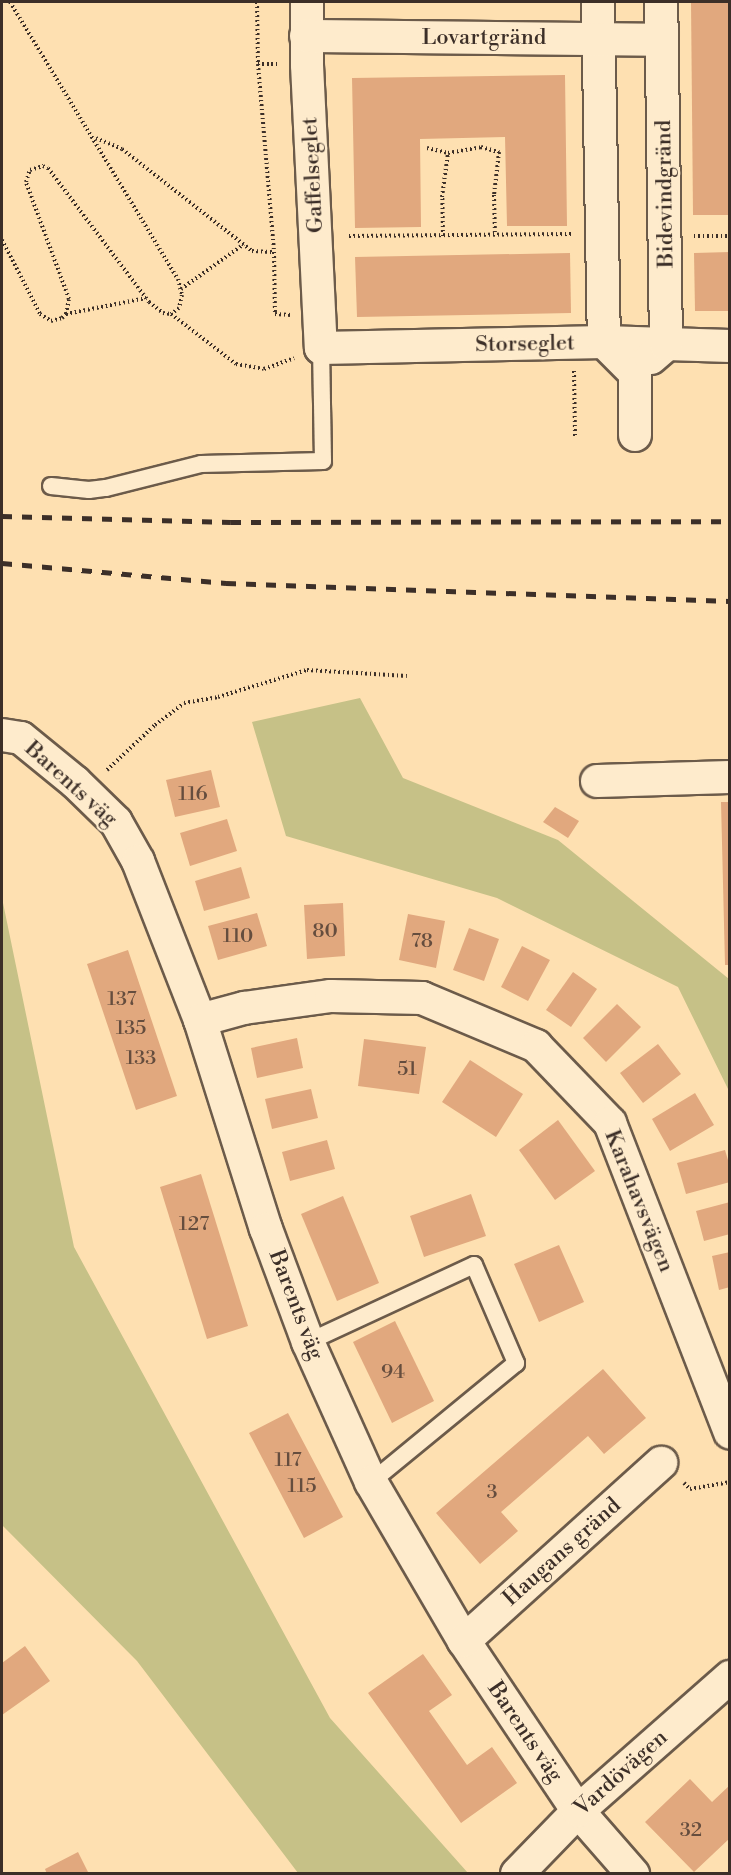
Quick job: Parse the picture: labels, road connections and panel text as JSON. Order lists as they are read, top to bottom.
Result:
{
  "streets": {
    "street": [
      "Lovartgränd",
      "Gaffelseglet",
      "Bidevindgränd",
      "Storseglet",
      "Barents väg",
      "Karahavsvägen",
      "Haugans gränd",
      "Vardövägen"
    ]
  },
  "crossings": [
    ["Lovartgränd", "Gaffelseglet"],
    ["Lovartgränd", "Bidevindgränd"],
    ["Gaffelseglet", "Storseglet"],
    ["Bidevindgränd", "Storseglet"],
    ["Barents väg", "Karahavsvägen"],
    ["Barents väg", "Haugans gränd"],
    ["Barents väg", "Vardövägen"]
  ],
  "house_numbers": [
    "116",
    "80",
    "110",
    "78",
    "137",
    "135",
    "133",
    "51",
    "127",
    "94",
    "117",
    "115",
    "3",
    "32"
  ]
}
